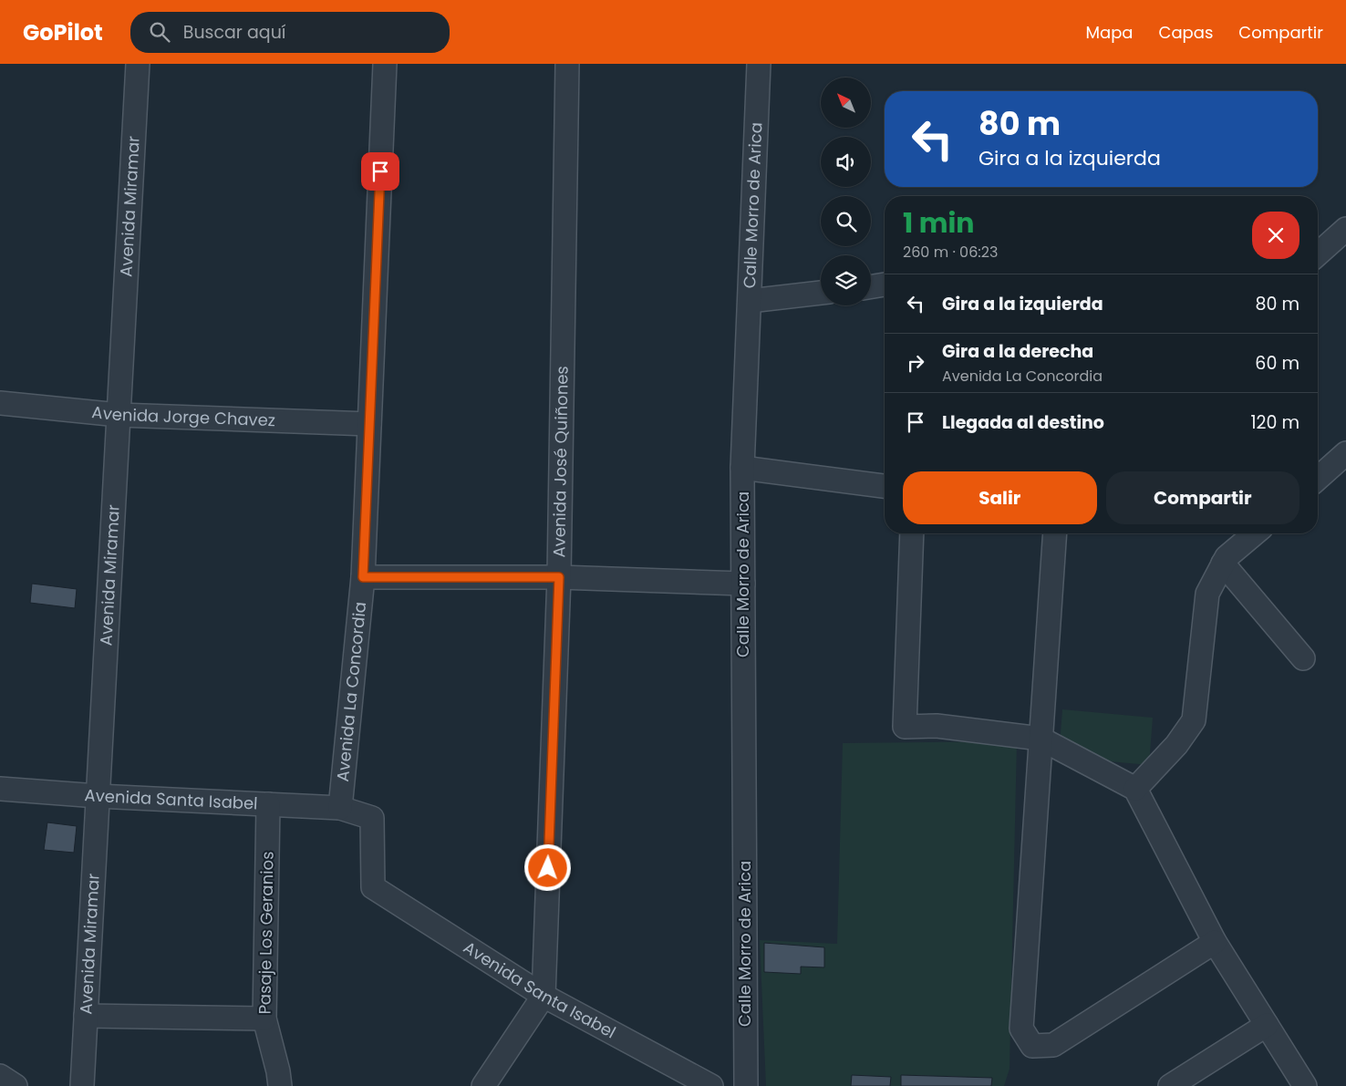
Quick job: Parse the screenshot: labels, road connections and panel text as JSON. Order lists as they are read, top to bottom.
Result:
{
  "streets": {
    "street": [
      "Avenida Miramar",
      "Calle Morro de Arica",
      "Avenida Jorge Chavez",
      "Avenida José Quiñones",
      "Avenida La Concordia",
      "Avenida Santa Isabel",
      "Pasaje Los Geranios"
    ]
  },
  "crossings": [
    ["Avenida Miramar", "Avenida Jorge Chavez"],
    ["Avenida Miramar", "Avenida Santa Isabel"],
    ["Avenida Jorge Chavez", "Avenida La Concordia"],
    ["Avenida José Quiñones", "Avenida Santa Isabel"],
    ["Avenida La Concordia", "Avenida Santa Isabel"],
    ["Avenida Santa Isabel", "Pasaje Los Geranios"]
  ],
  "north": "top left",
  "page": {
    "header": "GoPilot",
    "search": "Buscar aquí",
    "nav": ["Mapa", "Capas", "Compartir"],
    "turn": ["80 m", "Gira a la izquierda"],
    "heading": ["1 min", "260 m · 06:23"],
    "list": [
      {
        "name": "Gira a la izquierda",
        "value": "80 m"
      },
      {
        "name": "Gira a la derecha",
        "note": "Avenida La Concordia",
        "value": "60 m"
      },
      {
        "name": "Llegada al destino",
        "value": "120 m"
      }
    ],
    "buttons": ["Salir", "Compartir"]
  }
}
